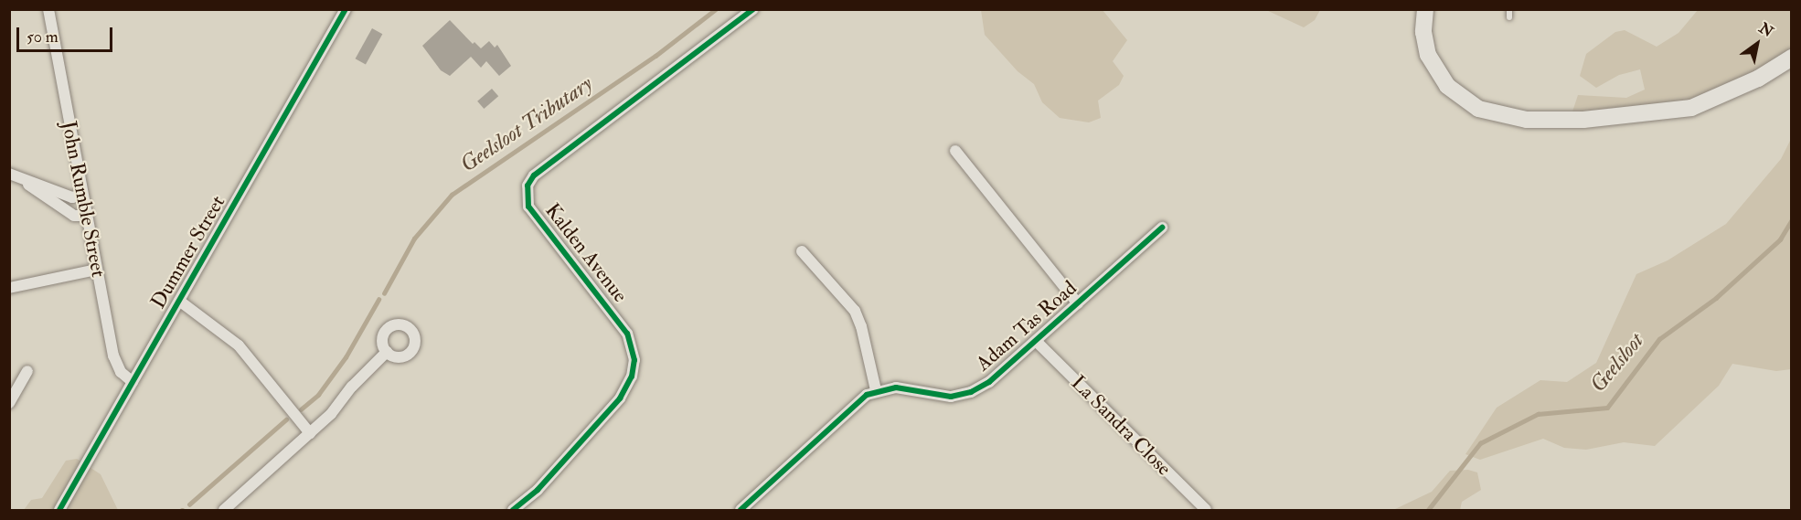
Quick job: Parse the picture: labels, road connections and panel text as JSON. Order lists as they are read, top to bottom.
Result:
{
  "streets": {
    "street": [
      "John Rumble Street",
      "Dummer Street",
      "Kalden Avenue",
      "Adam Tas Road",
      "La Sandra Close"
    ]
  },
  "crossings": [
    ["John Rumble Street", "Dummer Street"],
    ["Adam Tas Road", "La Sandra Close"]
  ],
  "water": ["Geelsloot Tributary", "Geelsloot"],
  "scale_bar": "50 m",
  "north": "top right"
}
